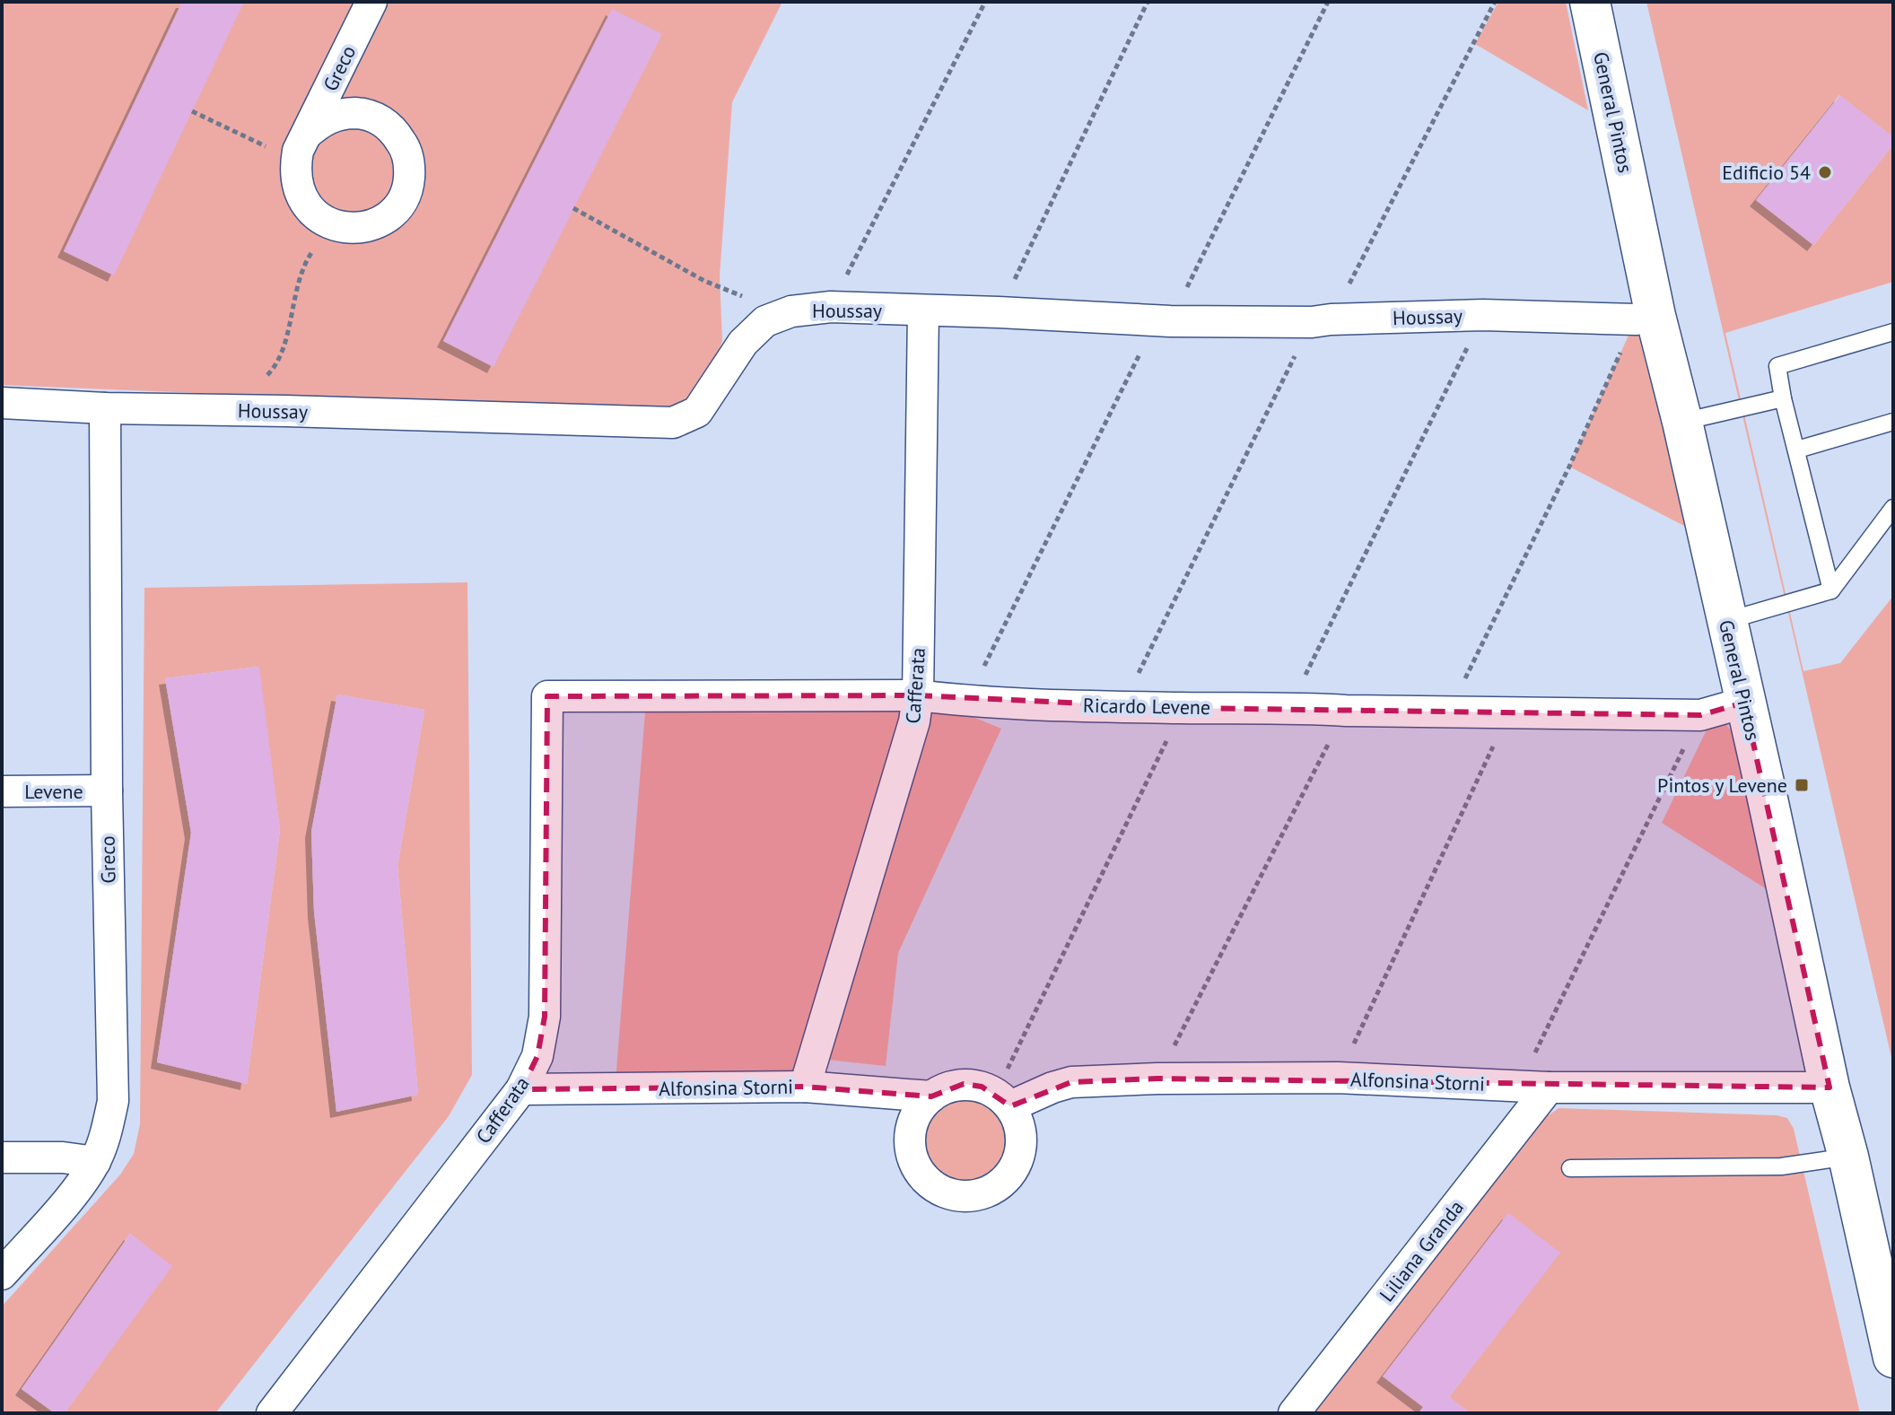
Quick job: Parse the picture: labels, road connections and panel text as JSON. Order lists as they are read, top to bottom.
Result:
{
  "streets": {
    "street": [
      "Greco",
      "General Pintos",
      "Houssay",
      "Cafferata",
      "Ricardo Levene",
      "Levene",
      "Alfonsina Storni",
      "Liliana Granda"
    ]
  },
  "crossings": [
    ["Greco", "Houssay"],
    ["Greco", "Levene"],
    ["General Pintos", "Houssay"],
    ["General Pintos", "Ricardo Levene"],
    ["General Pintos", "Alfonsina Storni"],
    ["Houssay", "Cafferata"],
    ["Cafferata", "Ricardo Levene"],
    ["Cafferata", "Alfonsina Storni"],
    ["Alfonsina Storni", "Liliana Granda"]
  ],
  "places": {
    "other": ["Edificio 54"],
    "transit": ["Pintos y Levene"]
  }
}
